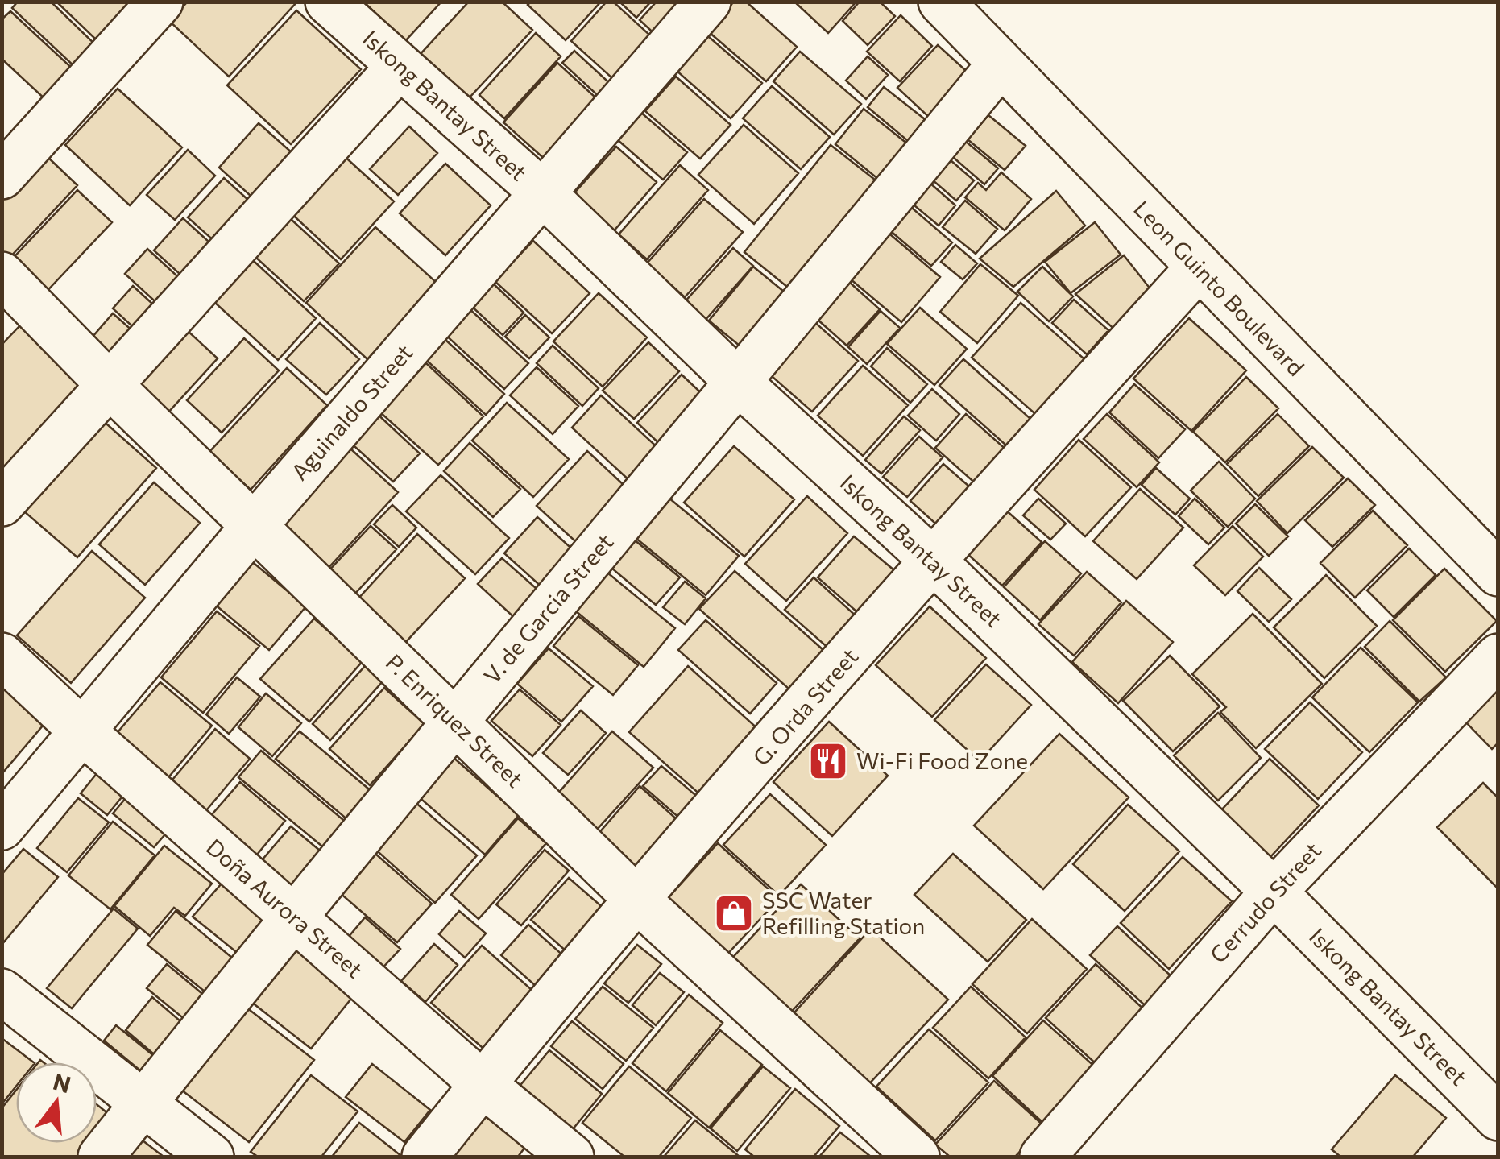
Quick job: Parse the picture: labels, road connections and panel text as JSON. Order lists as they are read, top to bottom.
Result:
{
  "streets": {
    "street": [
      "Iskong Bantay Street",
      "Leon Guinto Boulevard",
      "Aguinaldo Street",
      "V. de Garcia Street",
      "G. Orda Street",
      "P. Enriquez Street",
      "Cerrudo Street",
      "Doña Aurora Street"
    ]
  },
  "crossings": [
    ["Iskong Bantay Street", "Aguinaldo Street"],
    ["Iskong Bantay Street", "V. de Garcia Street"],
    ["Iskong Bantay Street", "G. Orda Street"],
    ["Iskong Bantay Street", "Cerrudo Street"],
    ["Leon Guinto Boulevard", "V. de Garcia Street"],
    ["Leon Guinto Boulevard", "G. Orda Street"],
    ["Aguinaldo Street", "P. Enriquez Street"],
    ["Aguinaldo Street", "Doña Aurora Street"],
    ["V. de Garcia Street", "P. Enriquez Street"],
    ["V. de Garcia Street", "Doña Aurora Street"],
    ["G. Orda Street", "P. Enriquez Street"],
    ["G. Orda Street", "Doña Aurora Street"]
  ],
  "places": {
    "restaurant": ["Wi-Fi Food Zone"],
    "shop": ["SSC Water Refilling Station"]
  },
  "north": "top"
}
